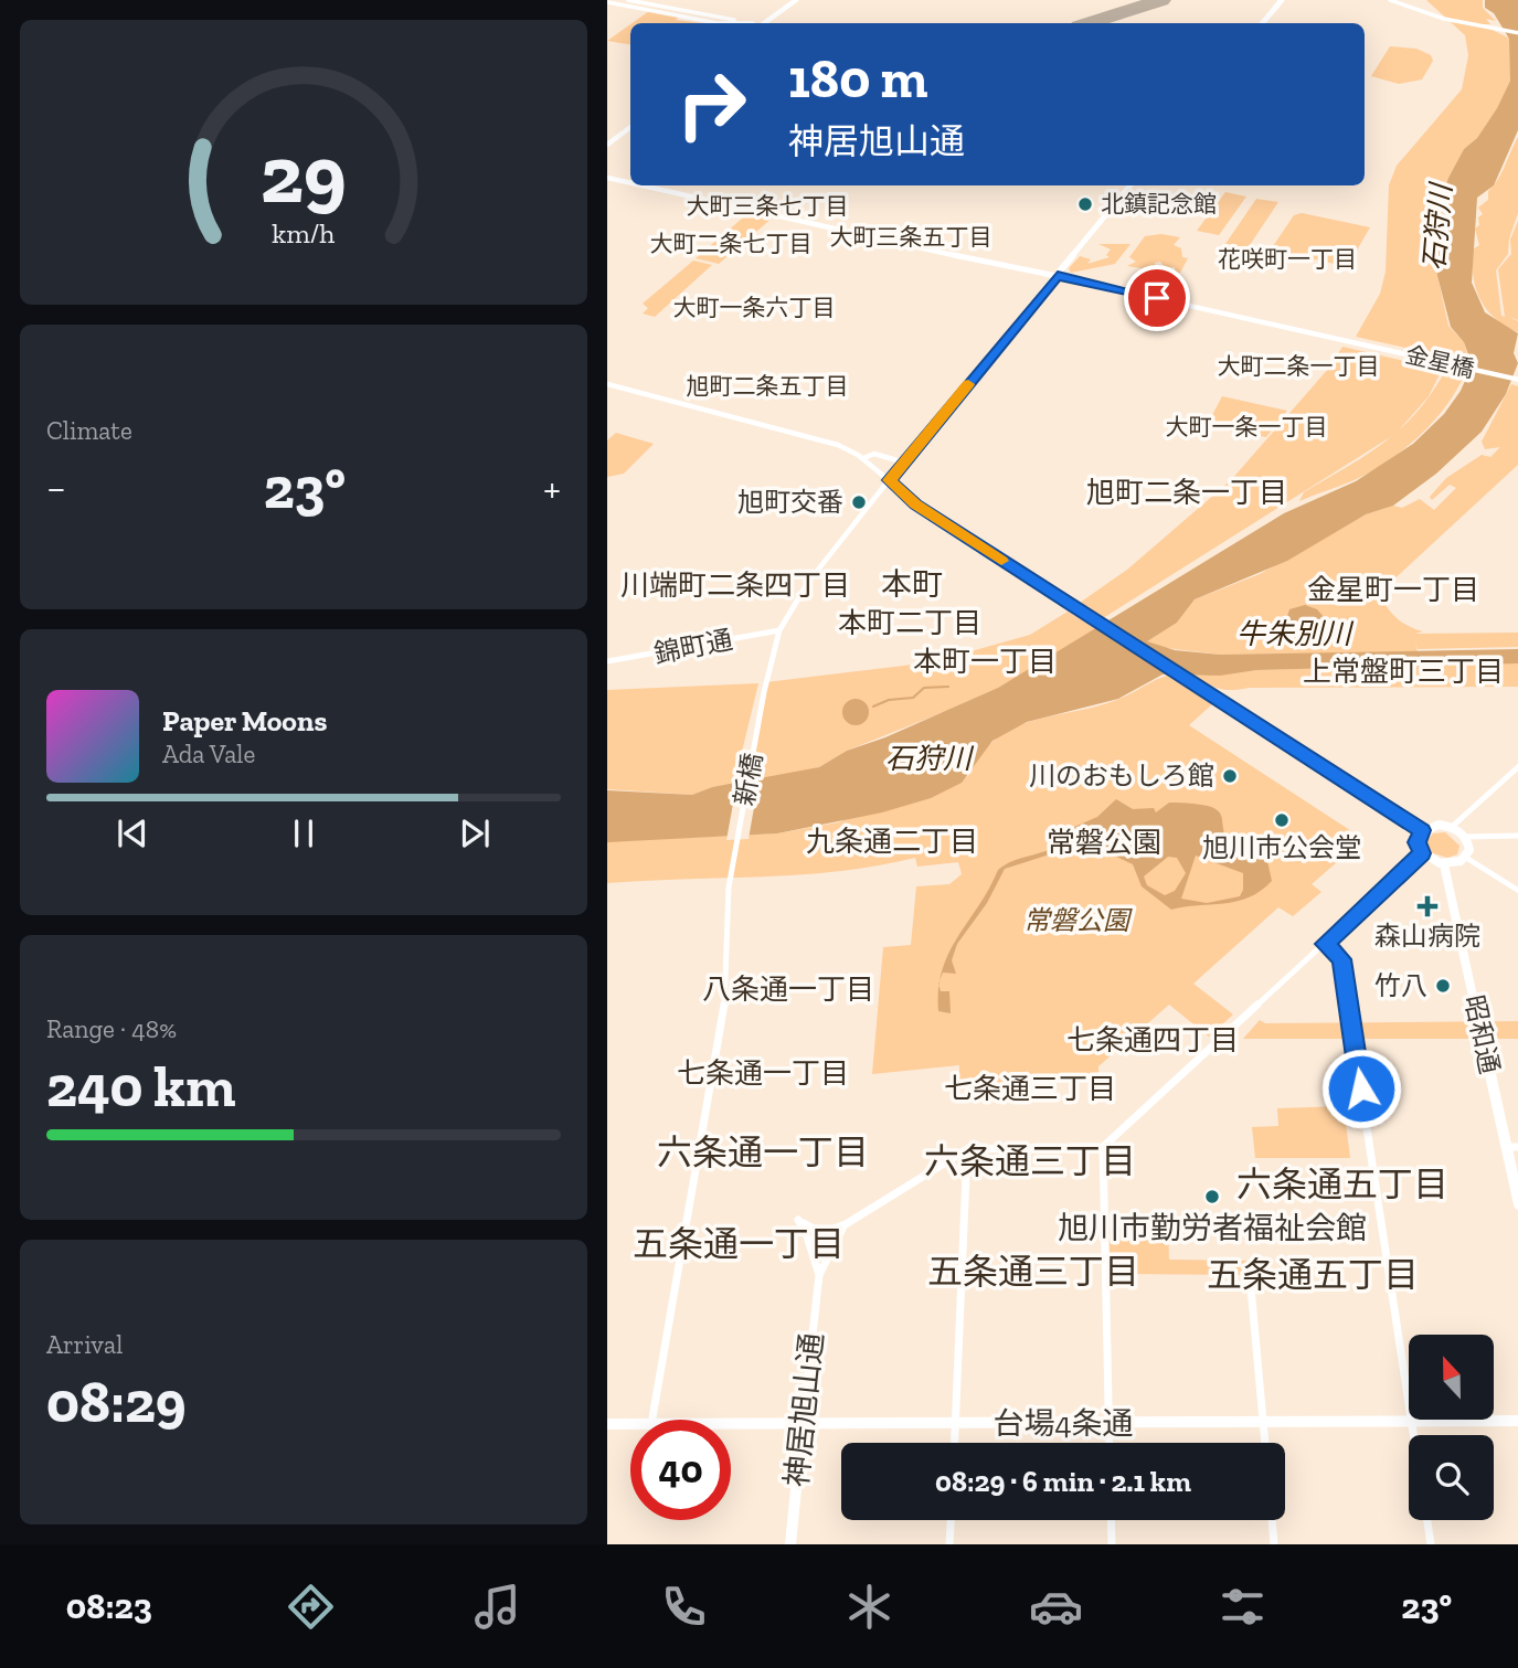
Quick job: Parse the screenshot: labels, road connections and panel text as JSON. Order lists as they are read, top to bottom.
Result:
{
  "streets": {
    "highway": ["昭和通", "神居旭山通", "台場4条通"],
    "main road": ["金星橋"],
    "street": ["錦町通", "新橋"]
  },
  "crossings": [
    ["錦町通", "新橋"],
    ["神居旭山通", "台場4条通"]
  ],
  "districts": [
    "大町三条七丁目",
    "大町三条五丁目",
    "大町二条七丁目",
    "花咲町一丁目",
    "大町一条六丁目",
    "大町二条一丁目",
    "旭町二条五丁目",
    "大町一条一丁目",
    "旭町二条一丁目",
    "本町",
    "川端町二条四丁目",
    "金星町一丁目",
    "本町二丁目",
    "本町一丁目",
    "上常盤町三丁目",
    "九条通二丁目",
    "常磐公園",
    "八条通一丁目",
    "七条通四丁目",
    "七条通一丁目",
    "七条通三丁目",
    "六条通一丁目",
    "六条通三丁目",
    "六条通五丁目",
    "五条通一丁目",
    "五条通三丁目",
    "五条通五丁目"
  ],
  "water": ["石狩川", "牛朱別川"],
  "parks": ["常磐公園"],
  "places": {
    "other": [
      "北鎮記念館",
      "旭町交番",
      "川のおもしろ館",
      "旭川市公会堂",
      "竹八",
      "旭川市勤労者福祉会館"
    ],
    "health": ["森山病院"]
  },
  "north": "top",
  "page": {
    "turn": ["180 m", "神居旭山通"],
    "tile": [
      "Climate",
      ["Range · 48%", "240 km"],
      ["Arrival", "08:29"]
    ],
    "heat": ["−", "23°", "+"],
    "song": ["Paper Moons", "Ada Vale"],
    "limit": "40",
    "trip": "08:29 · 6 min · 2.1 km",
    "tabs": ["08:23", "23°"],
    "gauge": ["29", "km/h"]
  }
}
